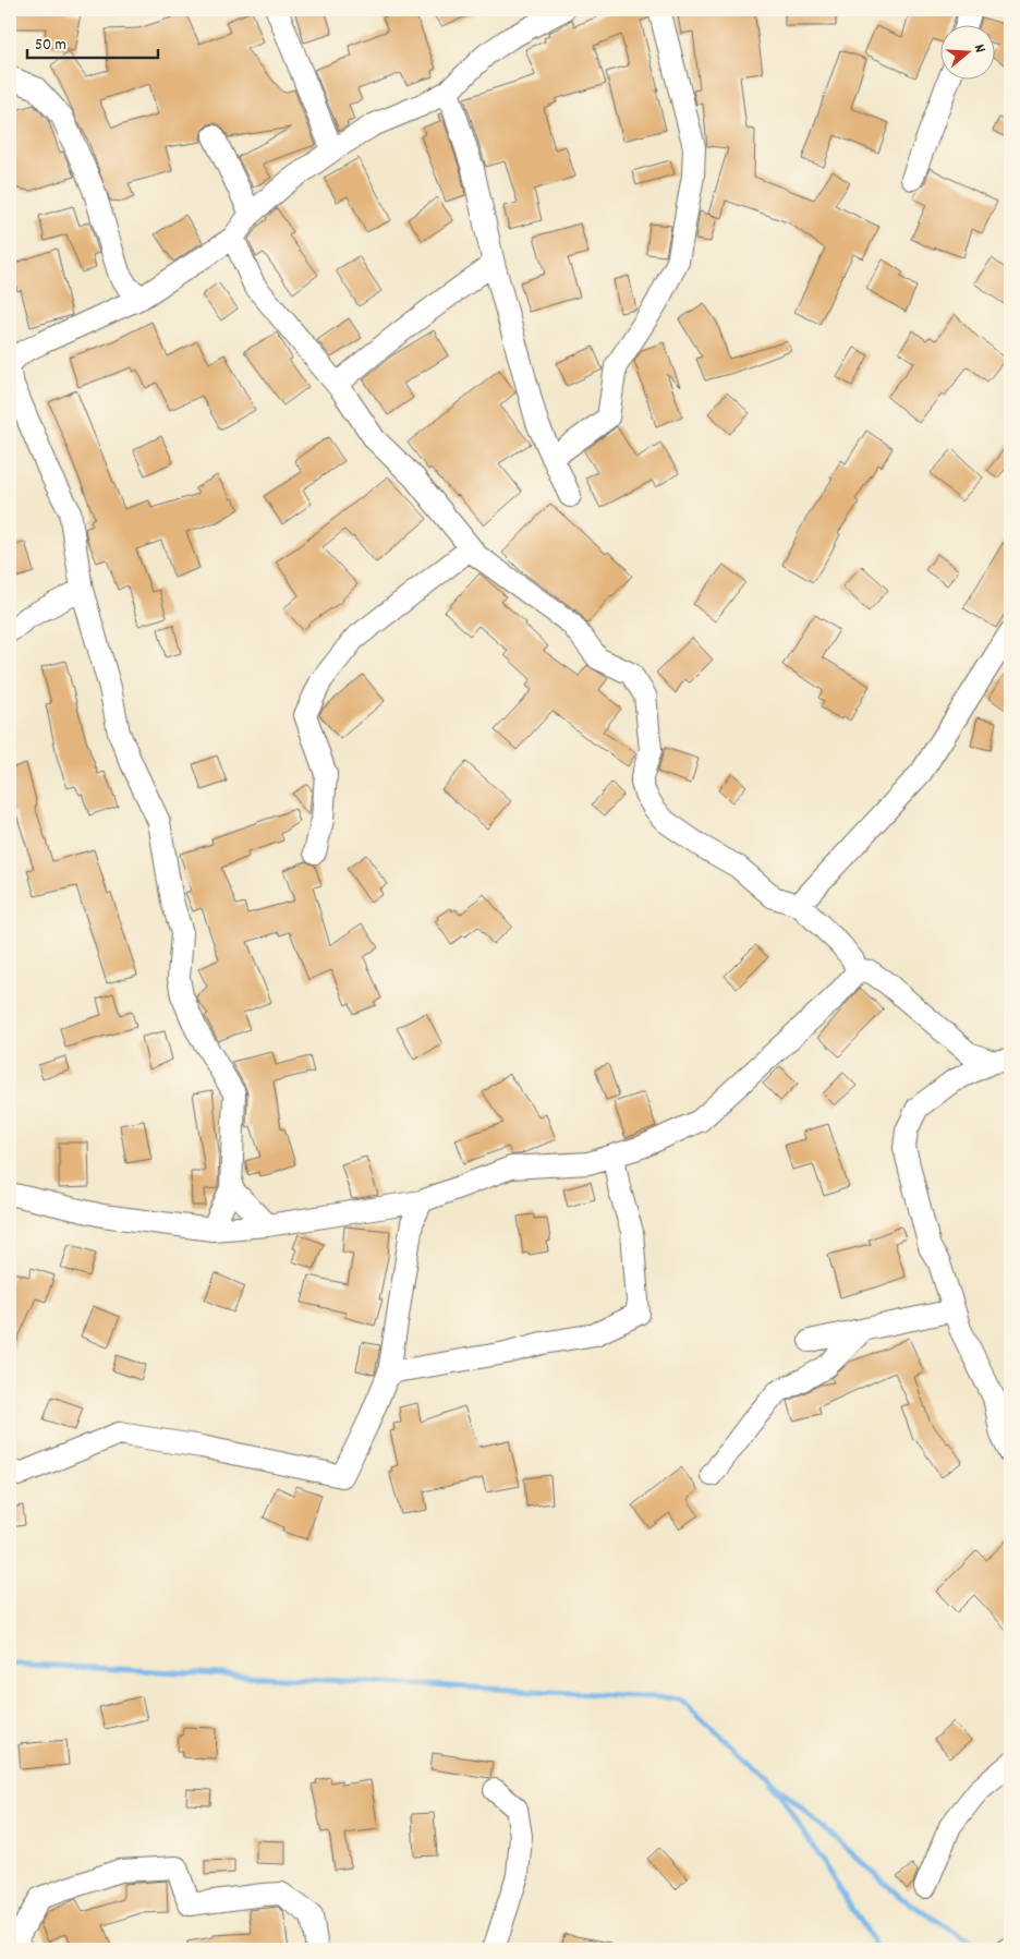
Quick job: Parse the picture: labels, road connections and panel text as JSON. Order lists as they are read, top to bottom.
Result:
{
  "scale_bar": "50 m",
  "north": "right"
}
